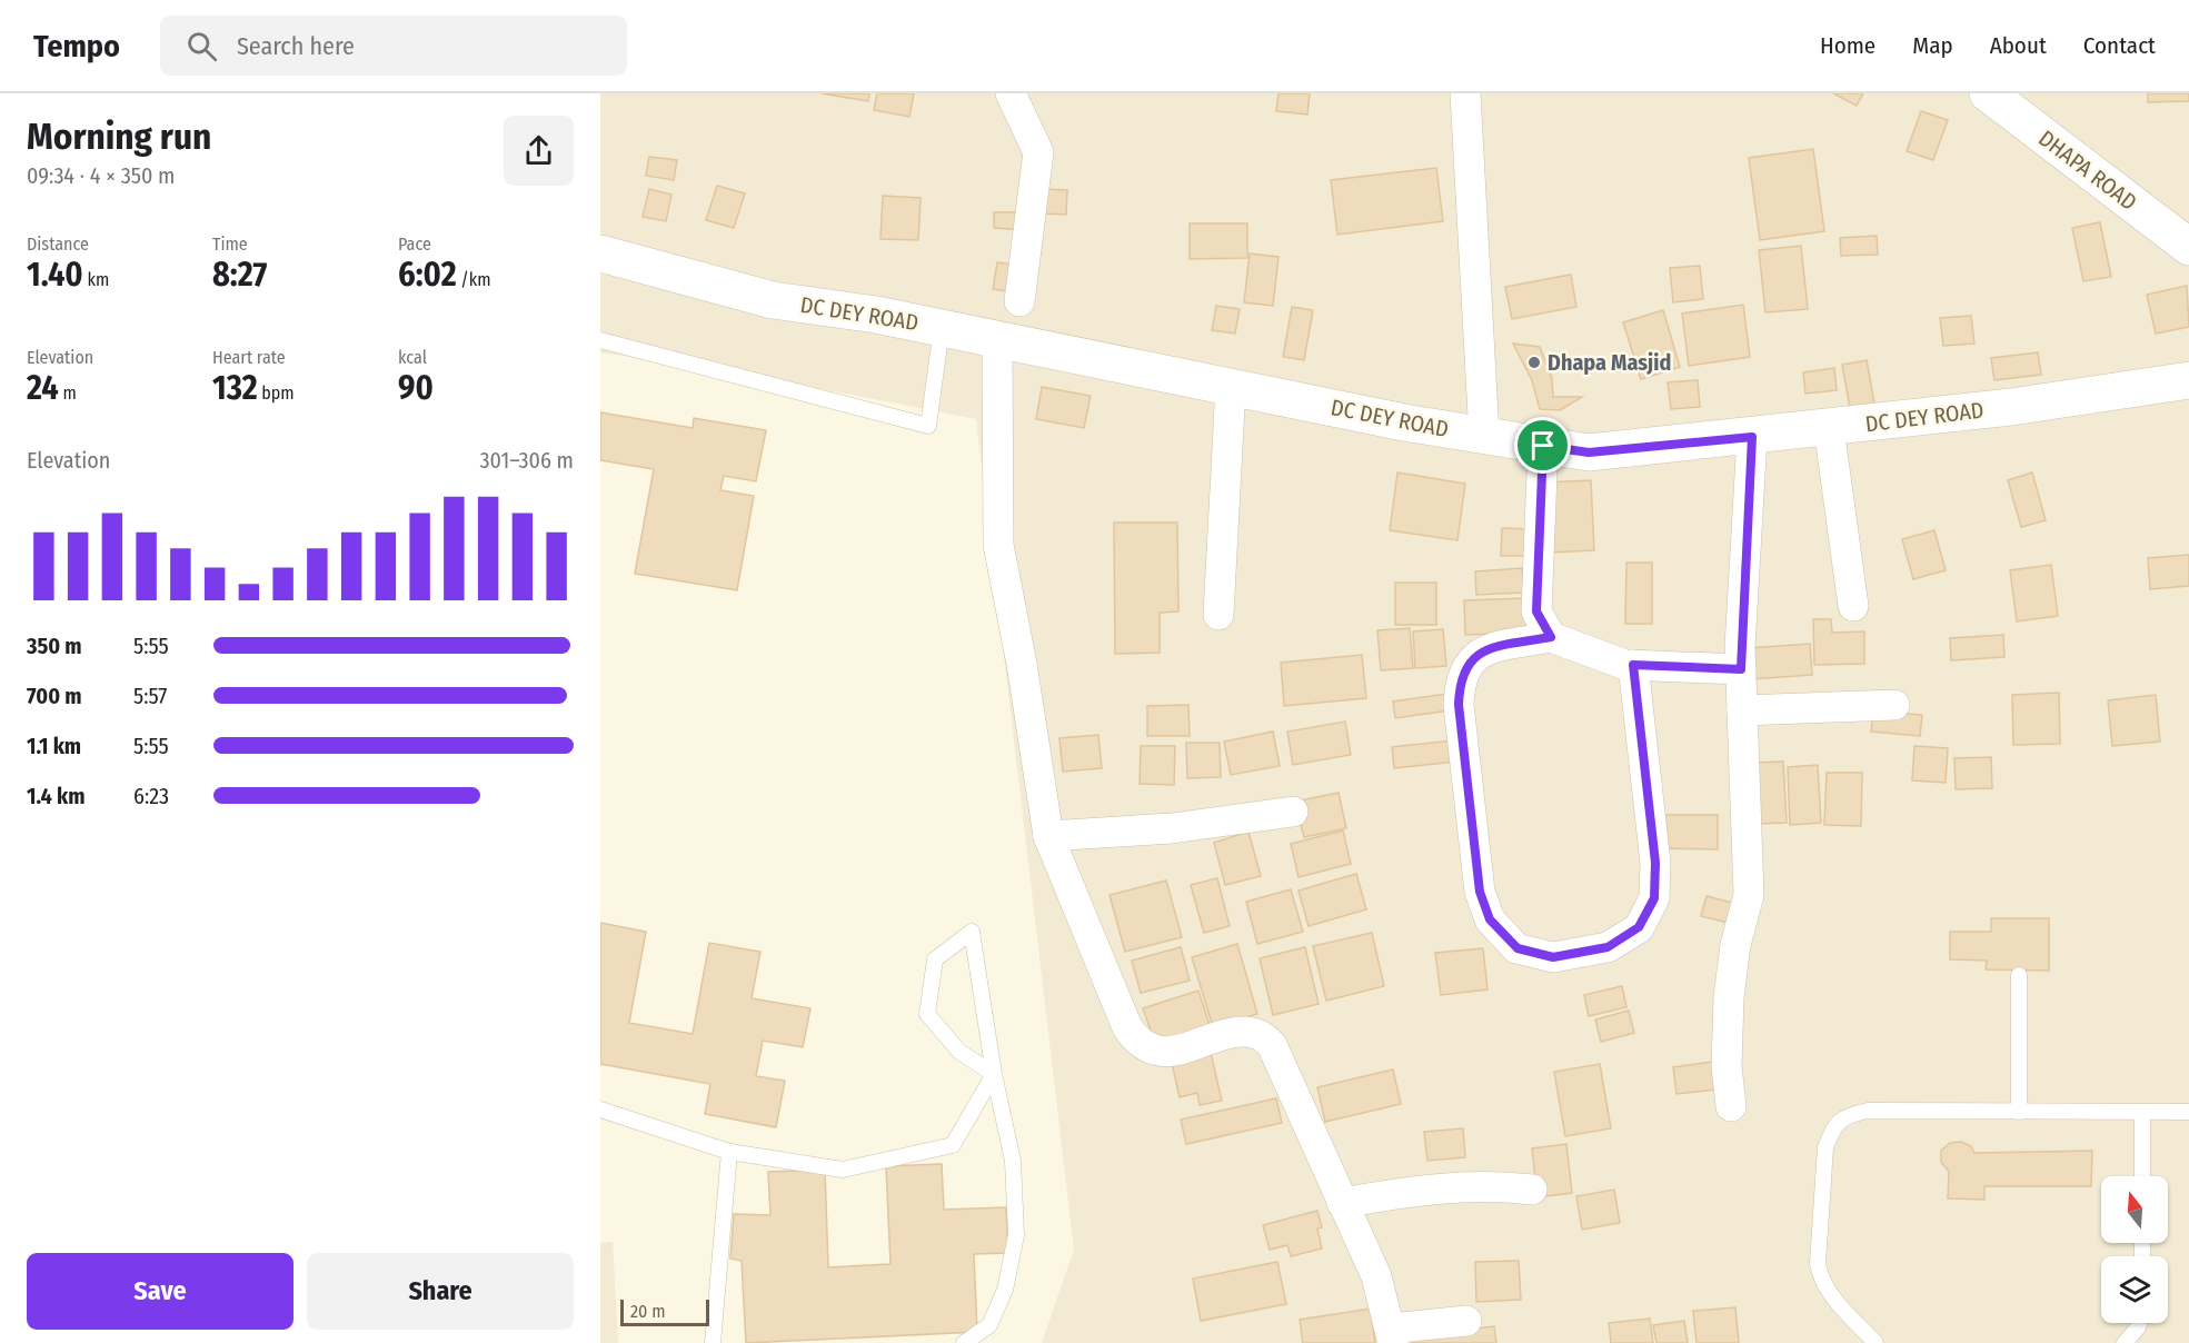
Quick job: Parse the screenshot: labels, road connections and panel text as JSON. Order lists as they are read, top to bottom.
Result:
{
  "streets": {
    "street": ["DHAPA ROAD", "DC DEY ROAD"]
  },
  "places": ["Dhapa Masjid"],
  "scale_bar": "20 m",
  "north": "top",
  "page": {
    "header": "Tempo",
    "search": "Search here",
    "nav": [
      "Home",
      "Map",
      "About",
      "Contact"
    ],
    "heading": ["Morning run", "09:34 · 4 × 350 m"],
    "stats": [
      ["Distance", "1.40 km"],
      ["Time", "8:27"],
      ["Pace", "6:02 /km"],
      ["Elevation", "24 m"],
      ["Heart rate", "132 bpm"],
      ["kcal", "90"]
    ],
    "chart": ["Elevation", "301–306 m"],
    "list": [
      {
        "name": "350 m",
        "note": "5:55"
      },
      {
        "name": "700 m",
        "note": "5:57"
      },
      {
        "name": "1.1 km",
        "note": "5:55"
      },
      {
        "name": "1.4 km",
        "note": "6:23"
      }
    ],
    "buttons": ["Save", "Share"],
    "scale": "20 m"
  }
}
